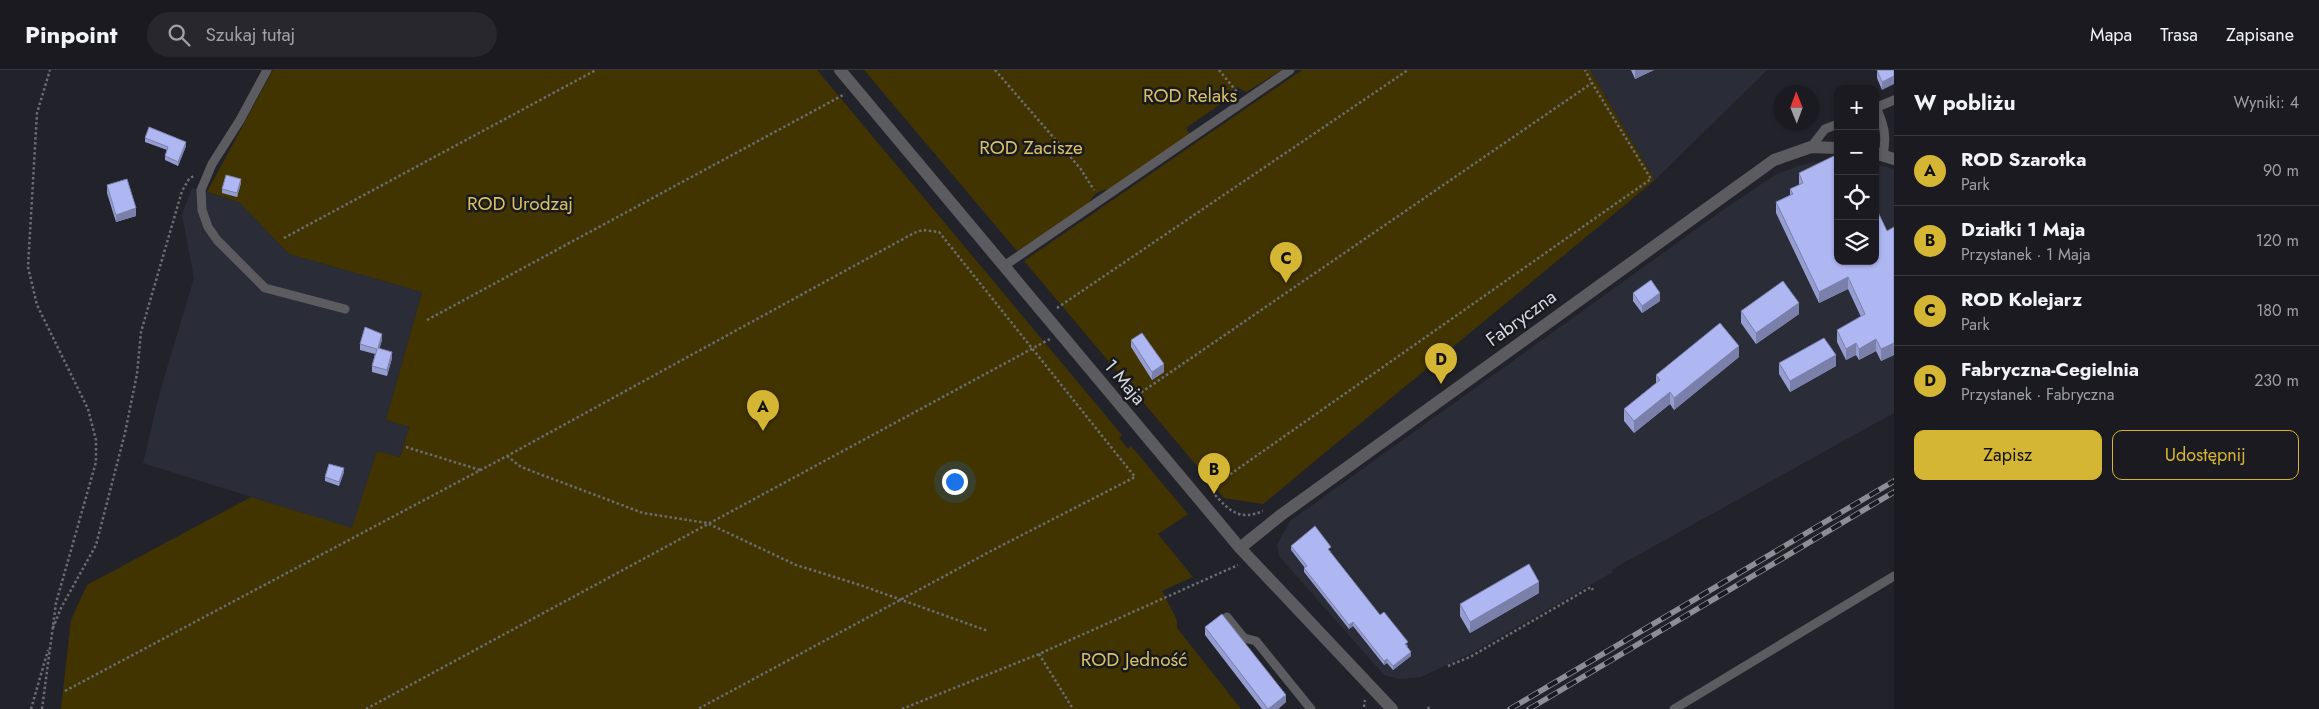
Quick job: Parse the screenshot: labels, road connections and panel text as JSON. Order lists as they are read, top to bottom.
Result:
{
  "streets": {
    "street": ["Fabryczna", "1 Maja"]
  },
  "crossings": [
    ["Fabryczna", "1 Maja"]
  ],
  "parks": [
    "ROD Relaks",
    "ROD Zacisze",
    "ROD Urodzaj",
    "ROD Jedność"
  ],
  "north": "top",
  "page": {
    "header": "Pinpoint",
    "search": "Szukaj tutaj",
    "nav": ["Mapa", "Trasa", "Zapisane"],
    "heading": ["W pobliżu", "Wyniki: 4"],
    "map_buttons": ["+", "−"],
    "list": [
      {
        "mark": "A",
        "name": "ROD Szarotka",
        "note": "Park",
        "value": "90 m"
      },
      {
        "mark": "B",
        "name": "Działki 1 Maja",
        "note": "Przystanek · 1 Maja",
        "value": "120 m"
      },
      {
        "mark": "C",
        "name": "ROD Kolejarz",
        "note": "Park",
        "value": "180 m"
      },
      {
        "mark": "D",
        "name": "Fabryczna-Cegielnia",
        "note": "Przystanek · Fabryczna",
        "value": "230 m"
      }
    ],
    "pins": [
      "C",
      "D",
      "A",
      "B"
    ],
    "buttons": ["Zapisz", "Udostępnij"]
  }
}
